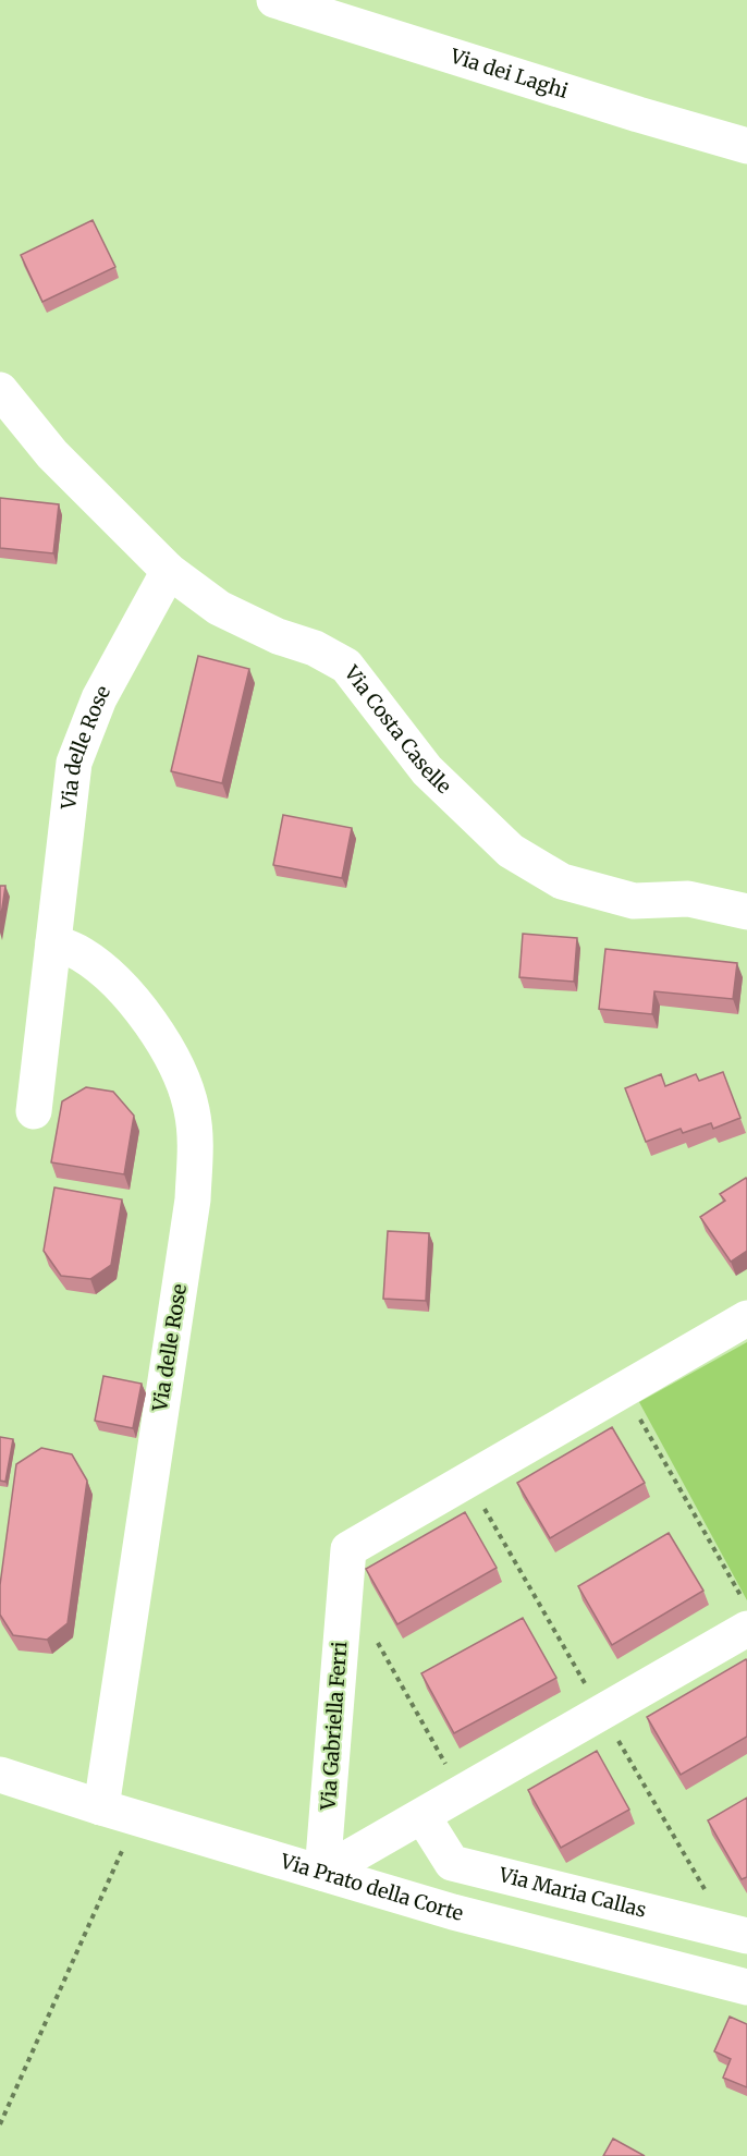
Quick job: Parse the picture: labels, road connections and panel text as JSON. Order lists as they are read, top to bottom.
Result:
{
  "streets": {
    "street": [
      "Via dei Laghi",
      "Via Costa Caselle",
      "Via delle Rose",
      "Via Gabriella Ferri",
      "Via Prato della Corte",
      "Via Maria Callas"
    ]
  },
  "crossings": [
    ["Via Costa Caselle", "Via delle Rose"],
    ["Via delle Rose", "Via Prato della Corte"],
    ["Via Gabriella Ferri", "Via Prato della Corte"]
  ]
}
